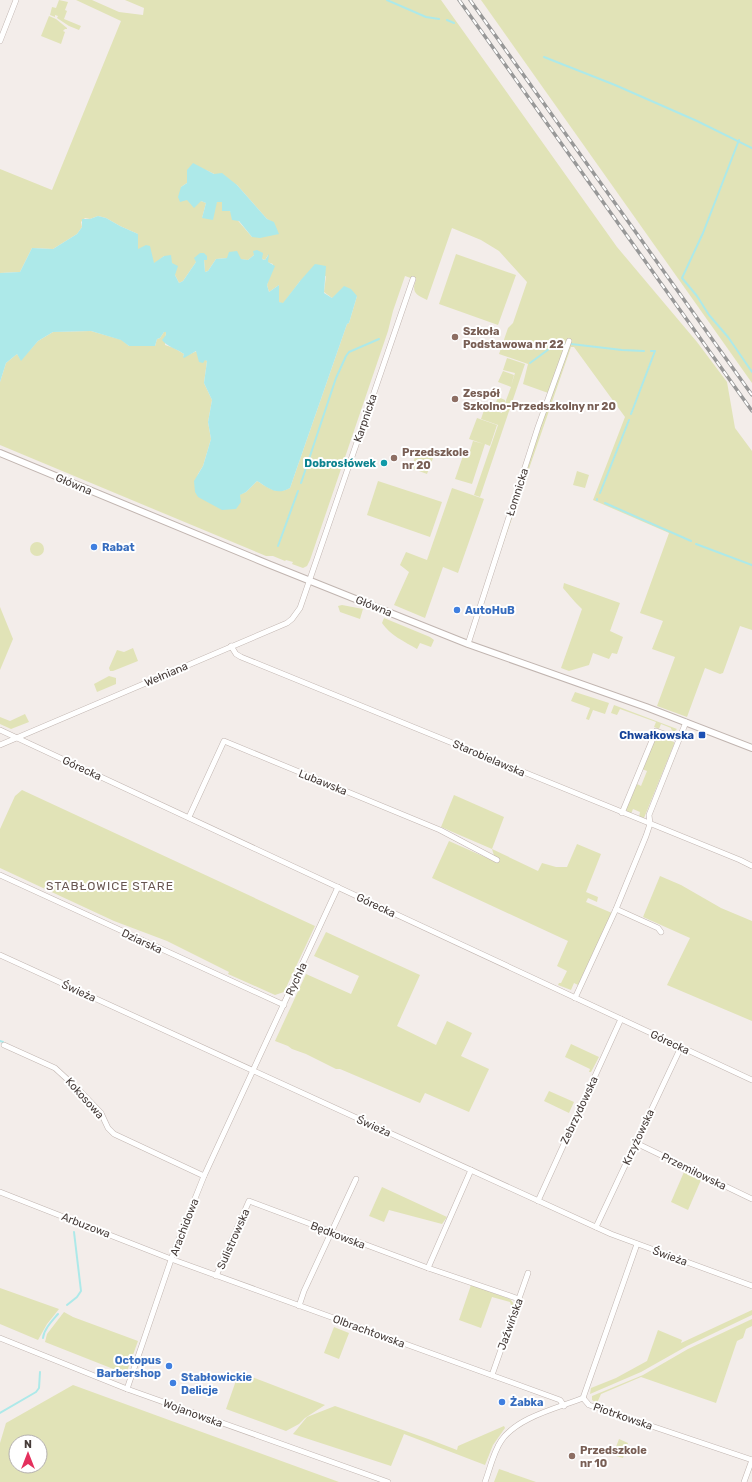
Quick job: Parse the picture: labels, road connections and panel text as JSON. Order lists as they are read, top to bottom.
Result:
{
  "streets": {
    "street": [
      "Karpnicka",
      "Główna",
      "Łomnicka",
      "Wełniana",
      "Starobielawska",
      "Górecka",
      "Lubawska",
      "Dziarska",
      "Rychła",
      "Świeża",
      "Kokosowa",
      "Zebrzydowska",
      "Krzyżowska",
      "Przemiłowska",
      "Arbuzowa",
      "Arachidowa",
      "Będkowska",
      "Sulistrowska",
      "Jaźwińska",
      "Olbrachtowska",
      "Wojanowska",
      "Piotrkowska"
    ]
  },
  "crossings": [
    ["Karpnicka", "Główna"],
    ["Karpnicka", "Wełniana"],
    ["Główna", "Łomnicka"],
    ["Główna", "Wełniana"],
    ["Wełniana", "Starobielawska"],
    ["Wełniana", "Górecka"],
    ["Górecka", "Lubawska"],
    ["Górecka", "Rychła"],
    ["Górecka", "Zebrzydowska"],
    ["Górecka", "Krzyżowska"],
    ["Dziarska", "Rychła"],
    ["Rychła", "Świeża"],
    ["Rychła", "Arachidowa"],
    ["Świeża", "Zebrzydowska"],
    ["Świeża", "Krzyżowska"],
    ["Świeża", "Arachidowa"],
    ["Świeża", "Piotrkowska"],
    ["Kokosowa", "Arachidowa"],
    ["Krzyżowska", "Przemiłowska"],
    ["Arbuzowa", "Arachidowa"],
    ["Arbuzowa", "Olbrachtowska"],
    ["Arachidowa", "Olbrachtowska"],
    ["Arachidowa", "Wojanowska"],
    ["Będkowska", "Sulistrowska"],
    ["Będkowska", "Jaźwińska"],
    ["Sulistrowska", "Olbrachtowska"],
    ["Jaźwińska", "Olbrachtowska"]
  ],
  "districts": ["STABŁOWICE STARE"],
  "places": {
    "other": [
      "Szkoła Podstawowa nr 22",
      "Zespół Szkolno-Przedszkolny nr 20",
      "Przedszkole nr 20",
      "Dobrosłówek",
      "Rabat",
      "AutoHuB",
      "Octopus Barbershop",
      "Stabłowickie Delicje",
      "Żabka",
      "Przedszkole nr 10"
    ],
    "transit": ["Chwałkowska"]
  },
  "north": "top"
}
